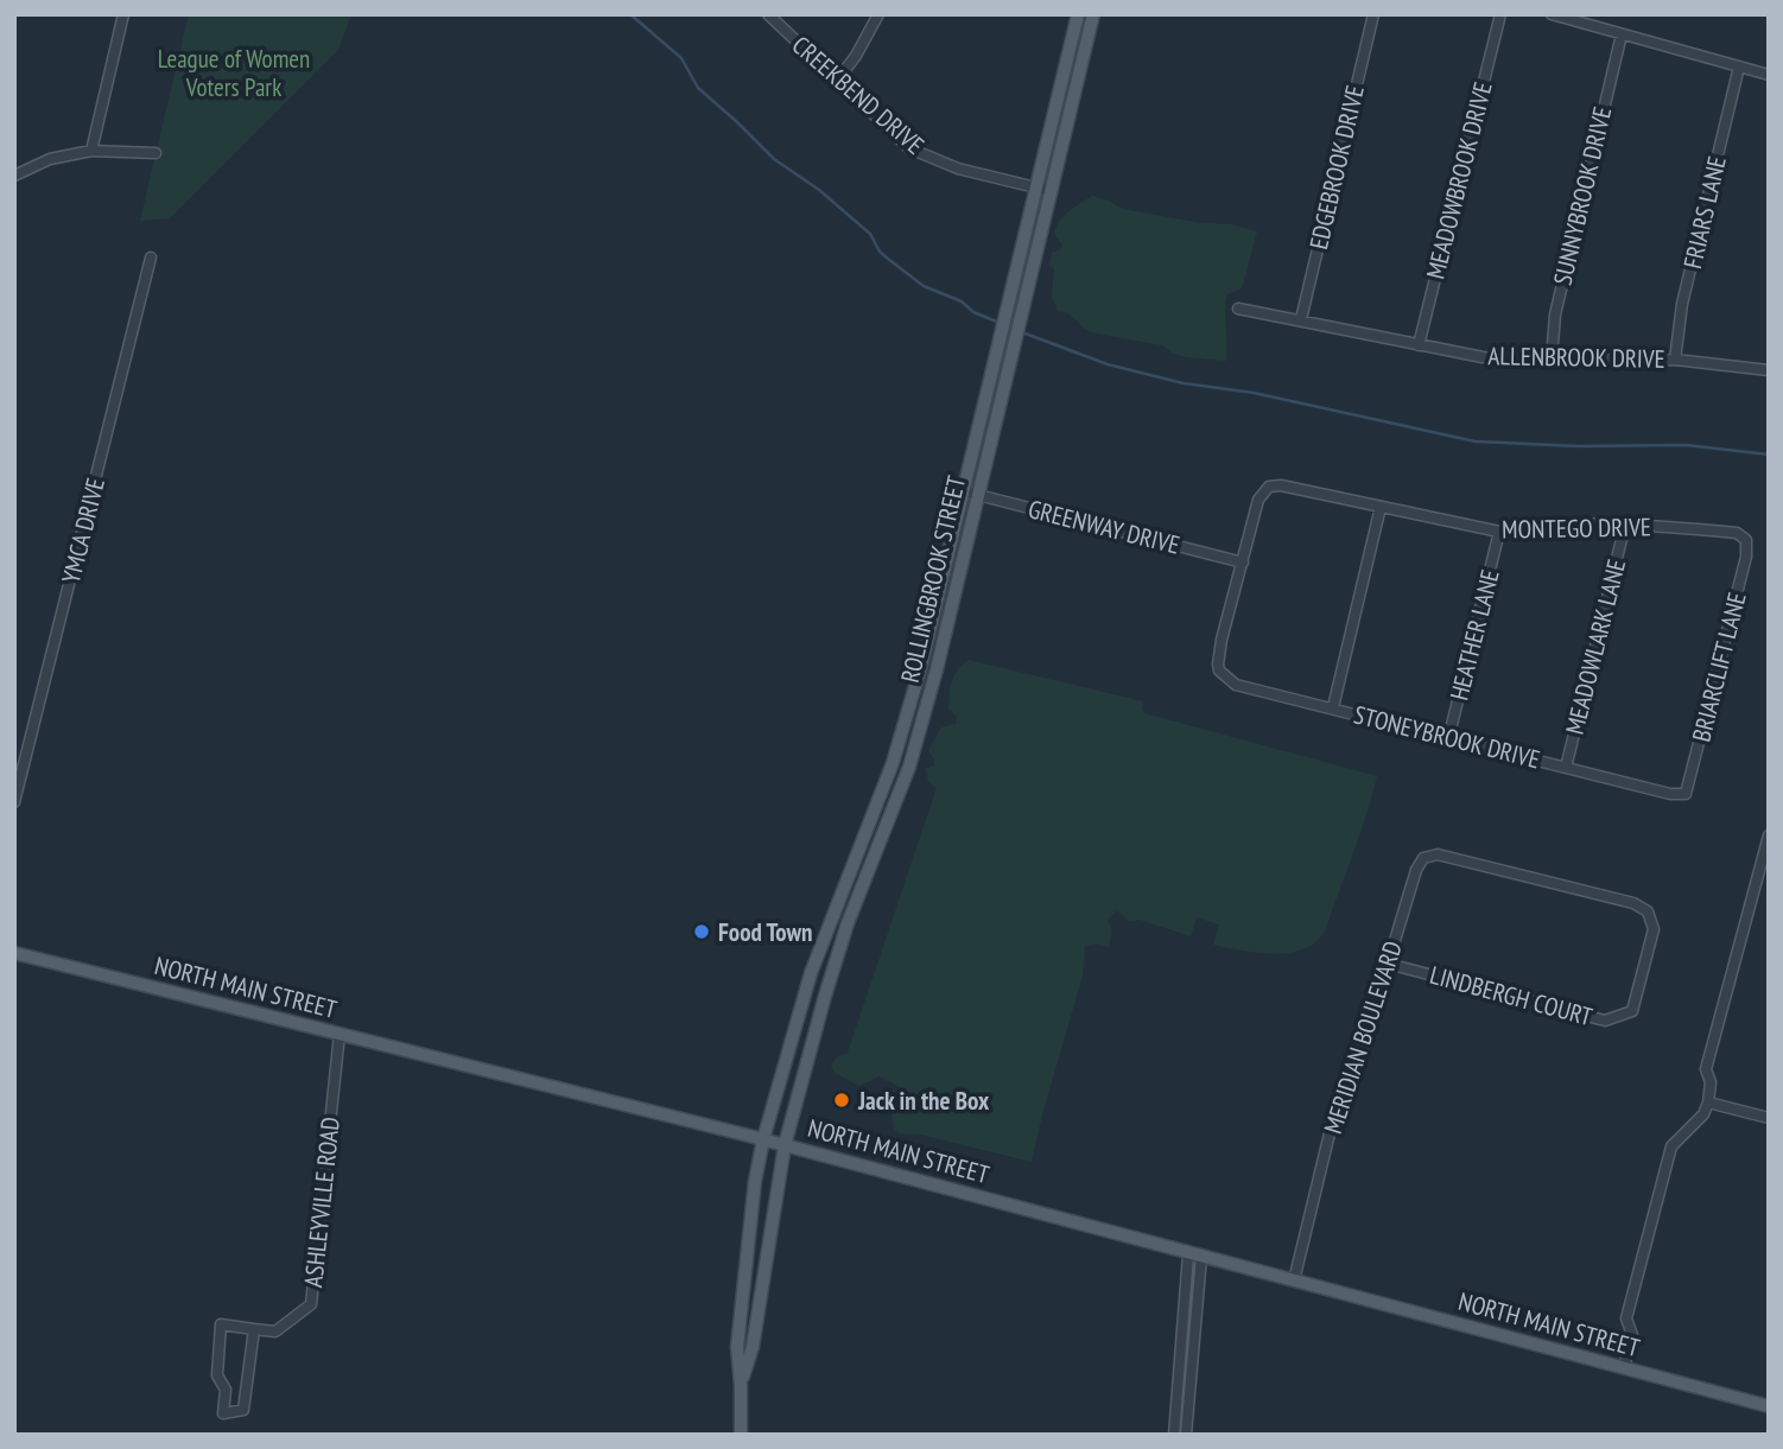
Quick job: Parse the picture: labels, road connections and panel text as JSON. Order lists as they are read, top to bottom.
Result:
{
  "streets": {
    "main road": ["ROLLINGBROOK STREET", "NORTH MAIN STREET"],
    "street": [
      "CREEKBEND DRIVE",
      "EDGEBROOK DRIVE",
      "MEADOWBROOK DRIVE",
      "SUNNYBROOK DRIVE",
      "FRIARS LANE",
      "ALLENBROOK DRIVE",
      "GREENWAY DRIVE",
      "MONTEGO DRIVE",
      "YMCA DRIVE",
      "HEATHER LANE",
      "MEADOWLARK LANE",
      "BRIARCLIFT LANE",
      "STONEYBROOK DRIVE",
      "LINDBERGH COURT",
      "MERIDIAN BOULEVARD",
      "ASHLEYVILLE ROAD"
    ]
  },
  "crossings": [
    ["CREEKBEND DRIVE", "ROLLINGBROOK STREET"],
    ["EDGEBROOK DRIVE", "ALLENBROOK DRIVE"],
    ["MEADOWBROOK DRIVE", "ALLENBROOK DRIVE"],
    ["SUNNYBROOK DRIVE", "ALLENBROOK DRIVE"],
    ["FRIARS LANE", "ALLENBROOK DRIVE"],
    ["GREENWAY DRIVE", "MONTEGO DRIVE"],
    ["GREENWAY DRIVE", "ROLLINGBROOK STREET"],
    ["GREENWAY DRIVE", "STONEYBROOK DRIVE"],
    ["MONTEGO DRIVE", "HEATHER LANE"],
    ["MONTEGO DRIVE", "MEADOWLARK LANE"],
    ["MONTEGO DRIVE", "BRIARCLIFT LANE"],
    ["MONTEGO DRIVE", "STONEYBROOK DRIVE"],
    ["ROLLINGBROOK STREET", "NORTH MAIN STREET"],
    ["HEATHER LANE", "STONEYBROOK DRIVE"],
    ["MEADOWLARK LANE", "STONEYBROOK DRIVE"],
    ["BRIARCLIFT LANE", "STONEYBROOK DRIVE"],
    ["NORTH MAIN STREET", "MERIDIAN BOULEVARD"],
    ["NORTH MAIN STREET", "ASHLEYVILLE ROAD"],
    ["LINDBERGH COURT", "MERIDIAN BOULEVARD"]
  ],
  "parks": ["League of Women Voters Park"],
  "places": ["Food Town", "Jack in the Box"]
}
